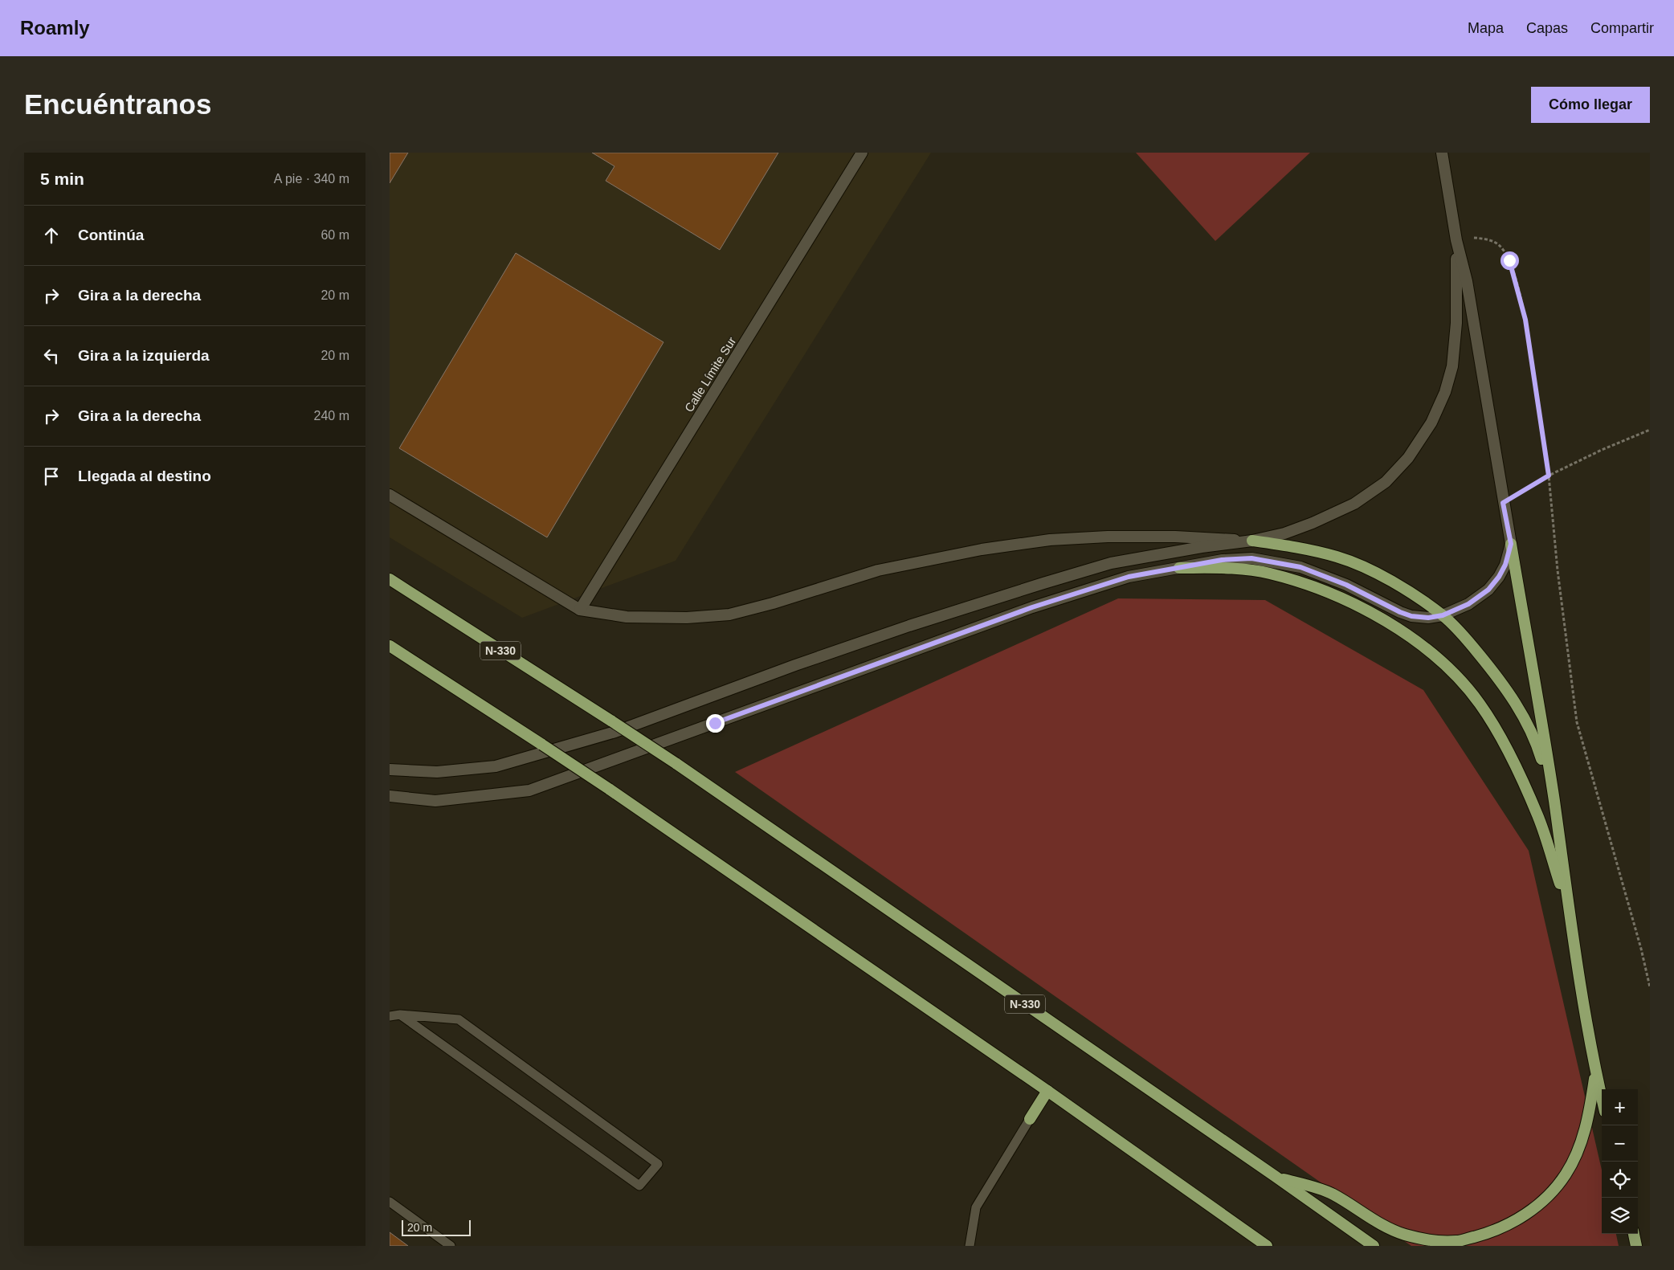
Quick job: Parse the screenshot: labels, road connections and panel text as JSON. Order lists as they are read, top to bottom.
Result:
{
  "streets": {
    "highway": ["N-330"],
    "street": ["Calle Límite Sur"]
  },
  "scale_bar": "20 m",
  "page": {
    "header": "Roamly",
    "nav": ["Mapa", "Capas", "Compartir"],
    "buttons": "Cómo llegar",
    "title": "Encuéntranos",
    "heading": ["5 min", "A pie · 340 m"],
    "list": [
      ["Continúa", "60 m"],
      ["Gira a la derecha", "20 m"],
      ["Gira a la izquierda", "20 m"],
      ["Gira a la derecha", "240 m"],
      "Llegada al destino"
    ],
    "map_buttons": ["+", "−"],
    "scale": "20 m"
  }
}
